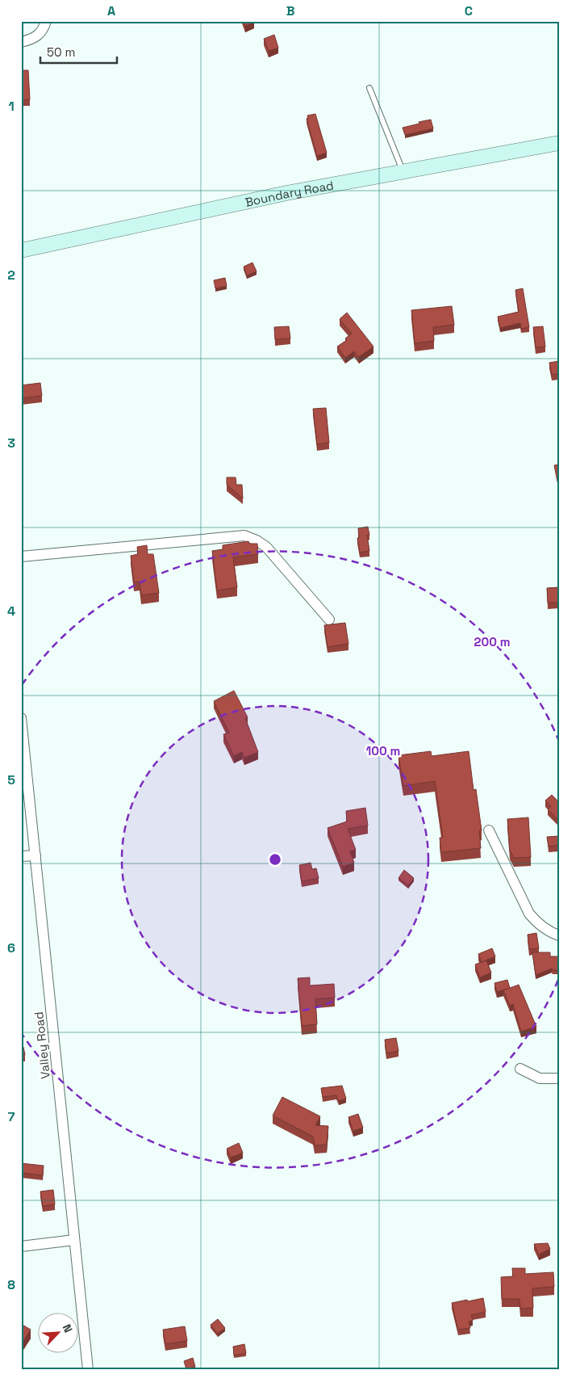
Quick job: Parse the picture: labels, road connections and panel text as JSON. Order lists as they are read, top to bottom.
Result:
{
  "streets": {
    "main road": ["Boundary Road"],
    "street": ["Valley Road"]
  },
  "scale_bar": "50 m",
  "north": "top right",
  "grid": {
    "columns": ["A", "B", "C"],
    "rows": [
      "1",
      "2",
      "3",
      "4",
      "5",
      "6",
      "7",
      "8"
    ]
  },
  "rings": ["200 m", "100 m"]
}
